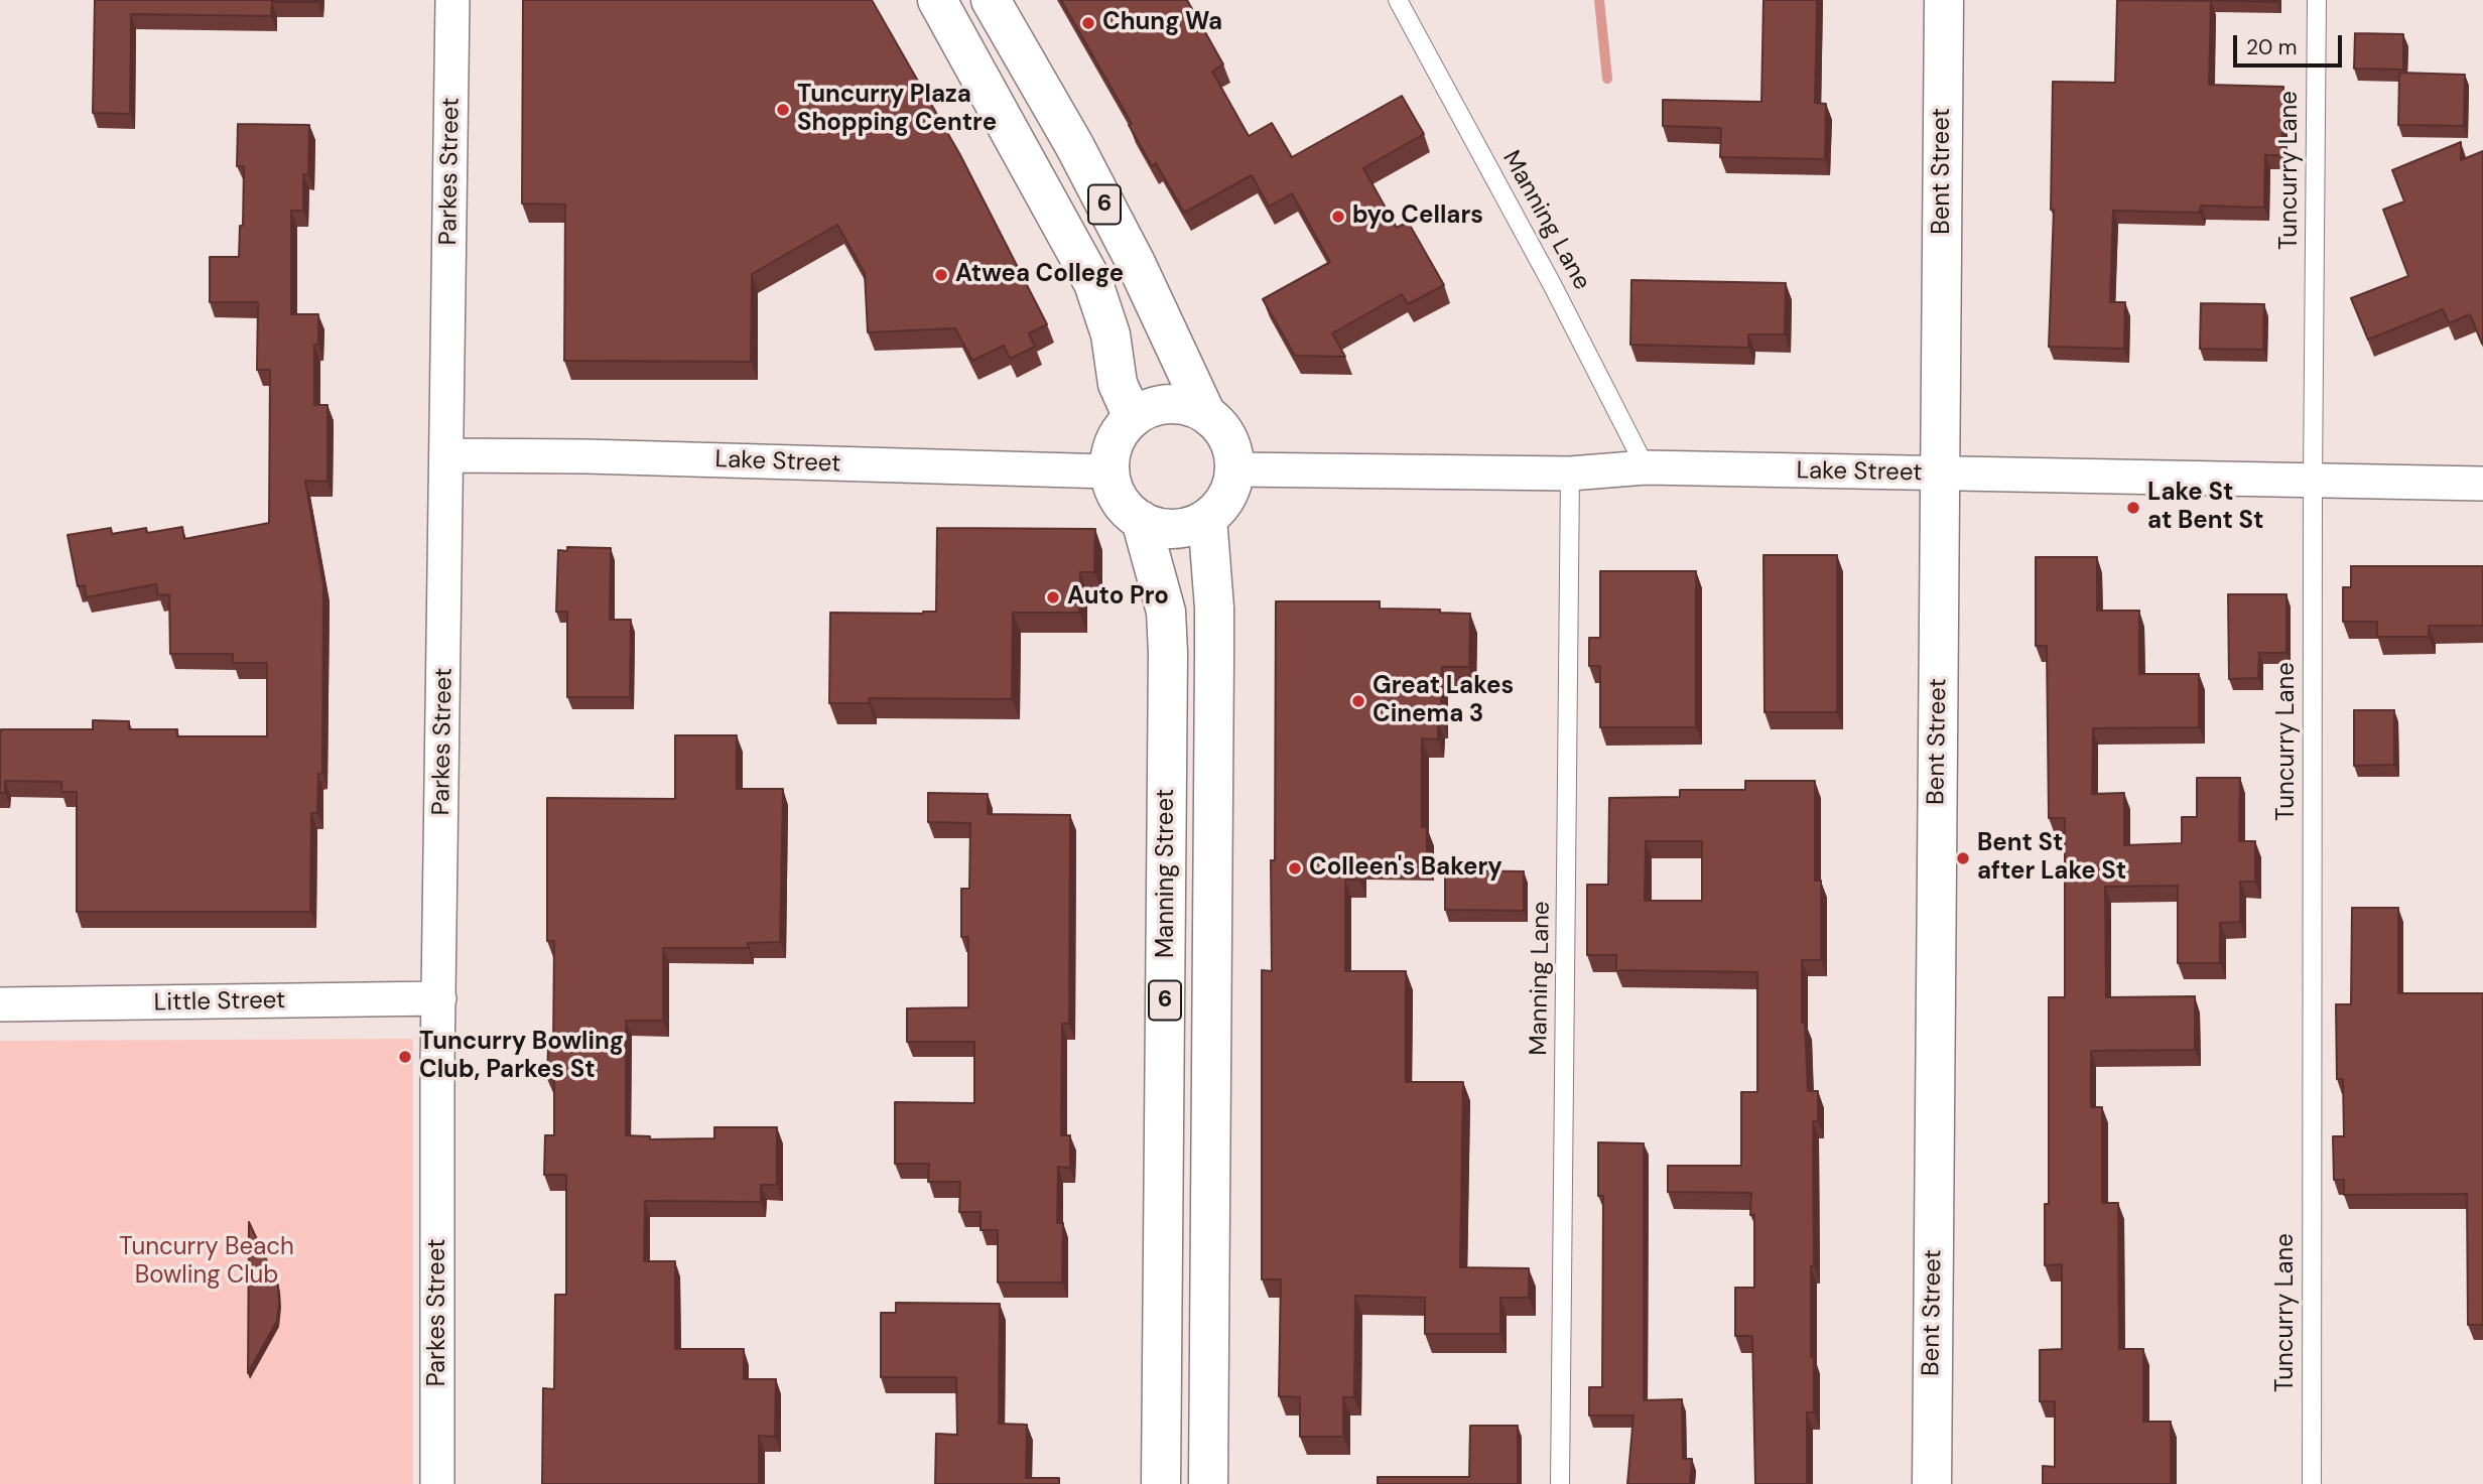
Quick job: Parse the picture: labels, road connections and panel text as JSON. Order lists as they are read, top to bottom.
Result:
{
  "streets": {
    "main road": ["Bent Street", "6", "Manning Street"],
    "street": ["Parkes Street", "Lake Street", "Little Street"],
    "lane": ["Tuncurry Lane", "Manning Lane"]
  },
  "crossings": [
    ["Tuncurry Lane", "Lake Street"],
    ["Parkes Street", "Lake Street"],
    ["Parkes Street", "Little Street"],
    ["Bent Street", "Lake Street"],
    ["6", "Lake Street"],
    ["6", "Manning Street"],
    ["Manning Lane", "Lake Street"],
    ["Lake Street", "Manning Street"]
  ],
  "parks": ["Tuncurry Beach Bowling Club"],
  "places": [
    "Chung Wa",
    "Tuncurry Plaza Shopping Centre",
    "byo Cellars",
    "Atwea College",
    "Lake St at Bent St",
    "Auto Pro",
    "Great Lakes Cinema 3",
    "Bent St after Lake St",
    "Colleen's Bakery",
    "Tuncurry Bowling Club, Parkes St"
  ],
  "scale_bar": "20 m"
}
